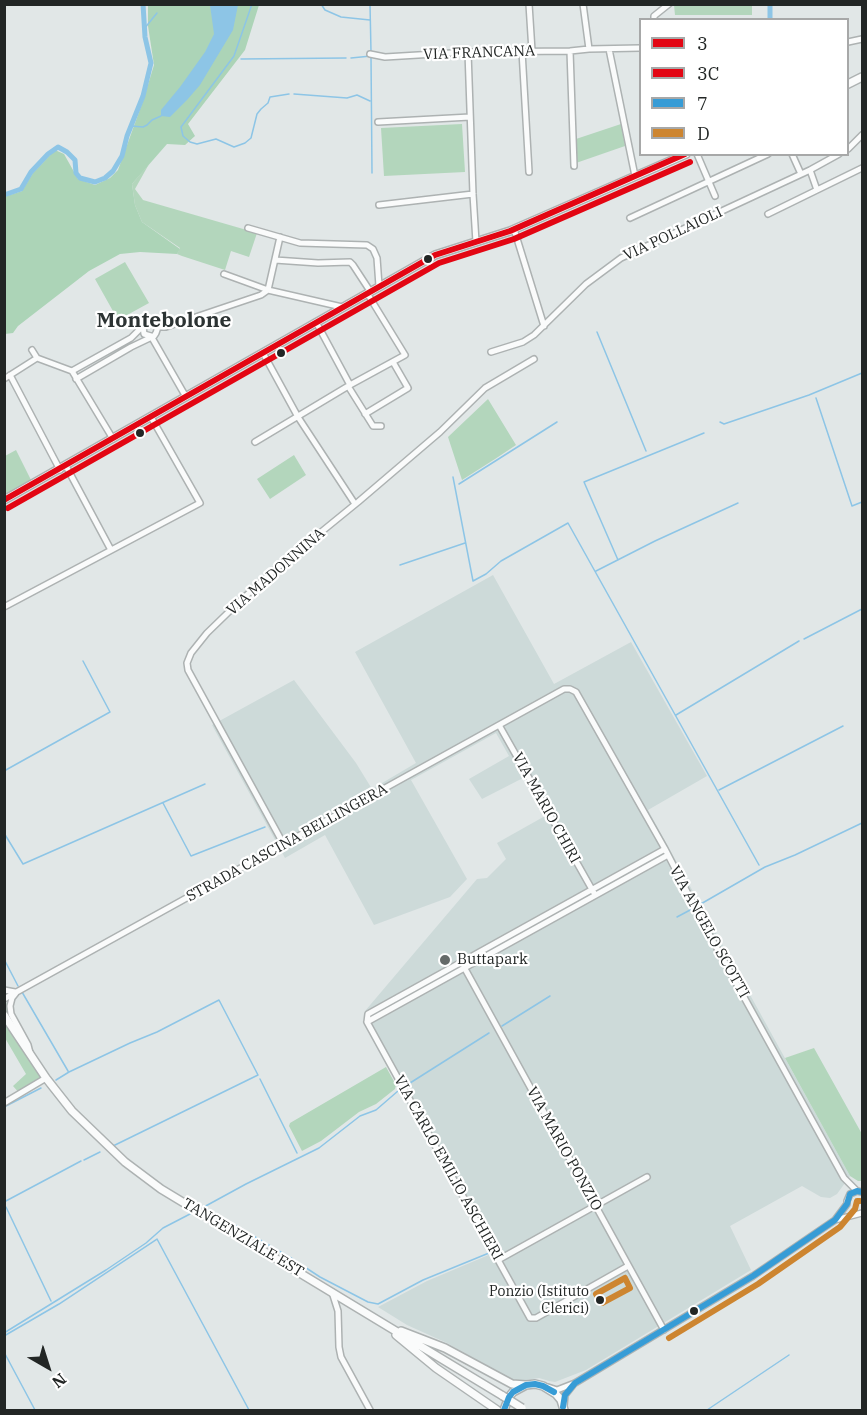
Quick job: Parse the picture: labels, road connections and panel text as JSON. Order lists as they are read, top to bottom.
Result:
{
  "streets": {
    "main road": ["TANGENZIALE EST"],
    "street": [
      "VIA FRANCANA",
      "VIA POLLAIOLI",
      "VIA MADONNINA",
      "VIA MARIO CHIRI",
      "STRADA CASCINA BELLINGERA",
      "VIA ANGELO SCOTTI",
      "VIA MARIO PONZIO",
      "VIA CARLO EMILIO ASCHIERI"
    ]
  },
  "crossings": [
    ["VIA MADONNINA", "STRADA CASCINA BELLINGERA"],
    ["VIA MARIO CHIRI", "STRADA CASCINA BELLINGERA"],
    ["STRADA CASCINA BELLINGERA", "VIA ANGELO SCOTTI"],
    ["VIA MARIO PONZIO", "VIA CARLO EMILIO ASCHIERI"]
  ],
  "districts": ["Montebolone"],
  "places": ["Buttapark", "Ponzio (Istituto Clerici)"],
  "lines": [
    "transit line 3",
    "transit line 3C",
    "transit line 7",
    "transit line D"
  ],
  "legend": [
    "3",
    "3C",
    "7",
    "D"
  ],
  "north": "bottom right"
}
